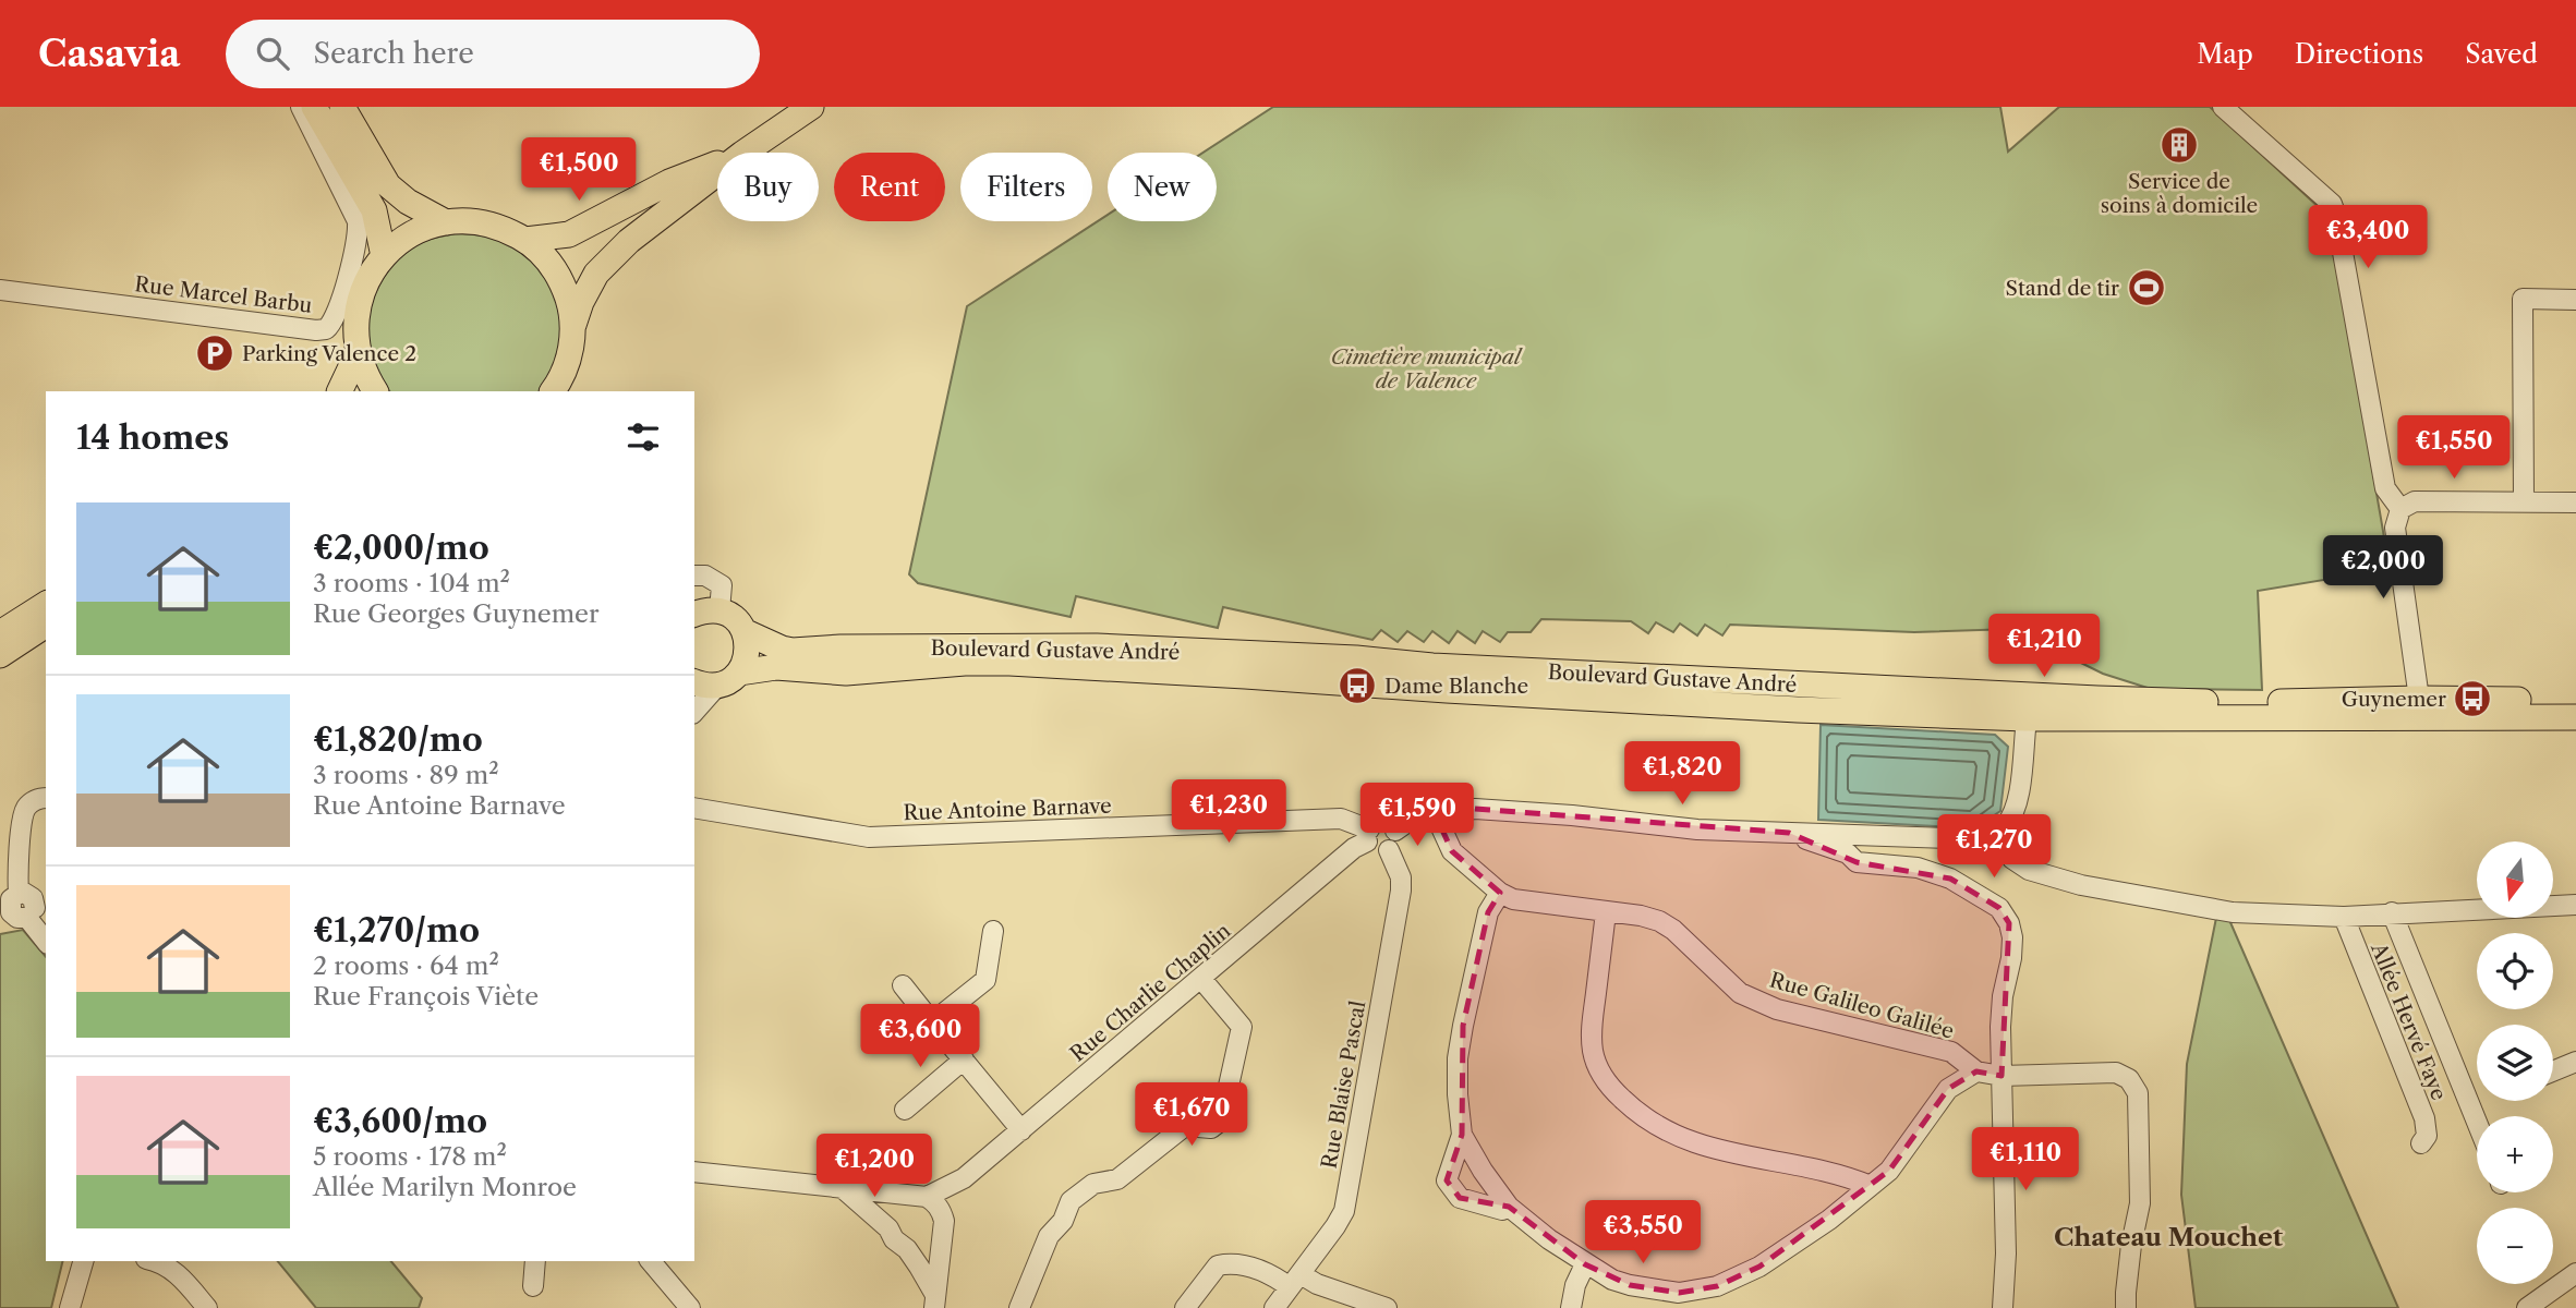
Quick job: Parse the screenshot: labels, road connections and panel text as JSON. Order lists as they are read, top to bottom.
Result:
{
  "streets": {
    "main road": ["Boulevard Gustave André"],
    "street": [
      "Rue Marcel Barbu",
      "Rue Antoine Barnave",
      "Rue Charlie Chaplin",
      "Rue Galileo Galilée",
      "Allée Hervé Faye",
      "Rue Blaise Pascal"
    ]
  },
  "crossings": [
    ["Rue Antoine Barnave", "Rue Charlie Chaplin"],
    ["Rue Antoine Barnave", "Rue Blaise Pascal"],
    ["Rue Charlie Chaplin", "Rue Blaise Pascal"]
  ],
  "districts": ["Chateau Mouchet"],
  "parks": ["Cimetière municipal de Valence"],
  "places": {
    "building": ["Service de soins à domicile"],
    "sports": ["Stand de tir"],
    "parking": ["Parking Valence 2"],
    "bus stop": ["Dame Blanche", "Guynemer"]
  },
  "north": "bottom",
  "page": {
    "header": "Casavia",
    "search": "Search here",
    "nav": ["Map", "Directions", "Saved"],
    "price": [
      "€1,500",
      "€3,400",
      "€1,550",
      "€2,000",
      "€1,210",
      "€1,820",
      "€1,230",
      "€1,590",
      "€1,270",
      "€3,600",
      "€1,670",
      "€1,110",
      "€1,200",
      "€3,550"
    ],
    "chip": [
      "Buy",
      "Rent",
      "Filters",
      "New"
    ],
    "heading": "14 homes",
    "list": [
      {
        "name": "€2,000/mo",
        "note": "3 rooms · 104 m² · Rue Georges Guynemer"
      },
      {
        "name": "€1,820/mo",
        "note": "3 rooms · 89 m² · Rue Antoine Barnave"
      },
      {
        "name": "€1,270/mo",
        "note": "2 rooms · 64 m² · Rue François Viète"
      },
      {
        "name": "€3,600/mo",
        "note": "5 rooms · 178 m² · Allée Marilyn Monroe"
      }
    ],
    "map_buttons": ["+", "−"]
  }
}
